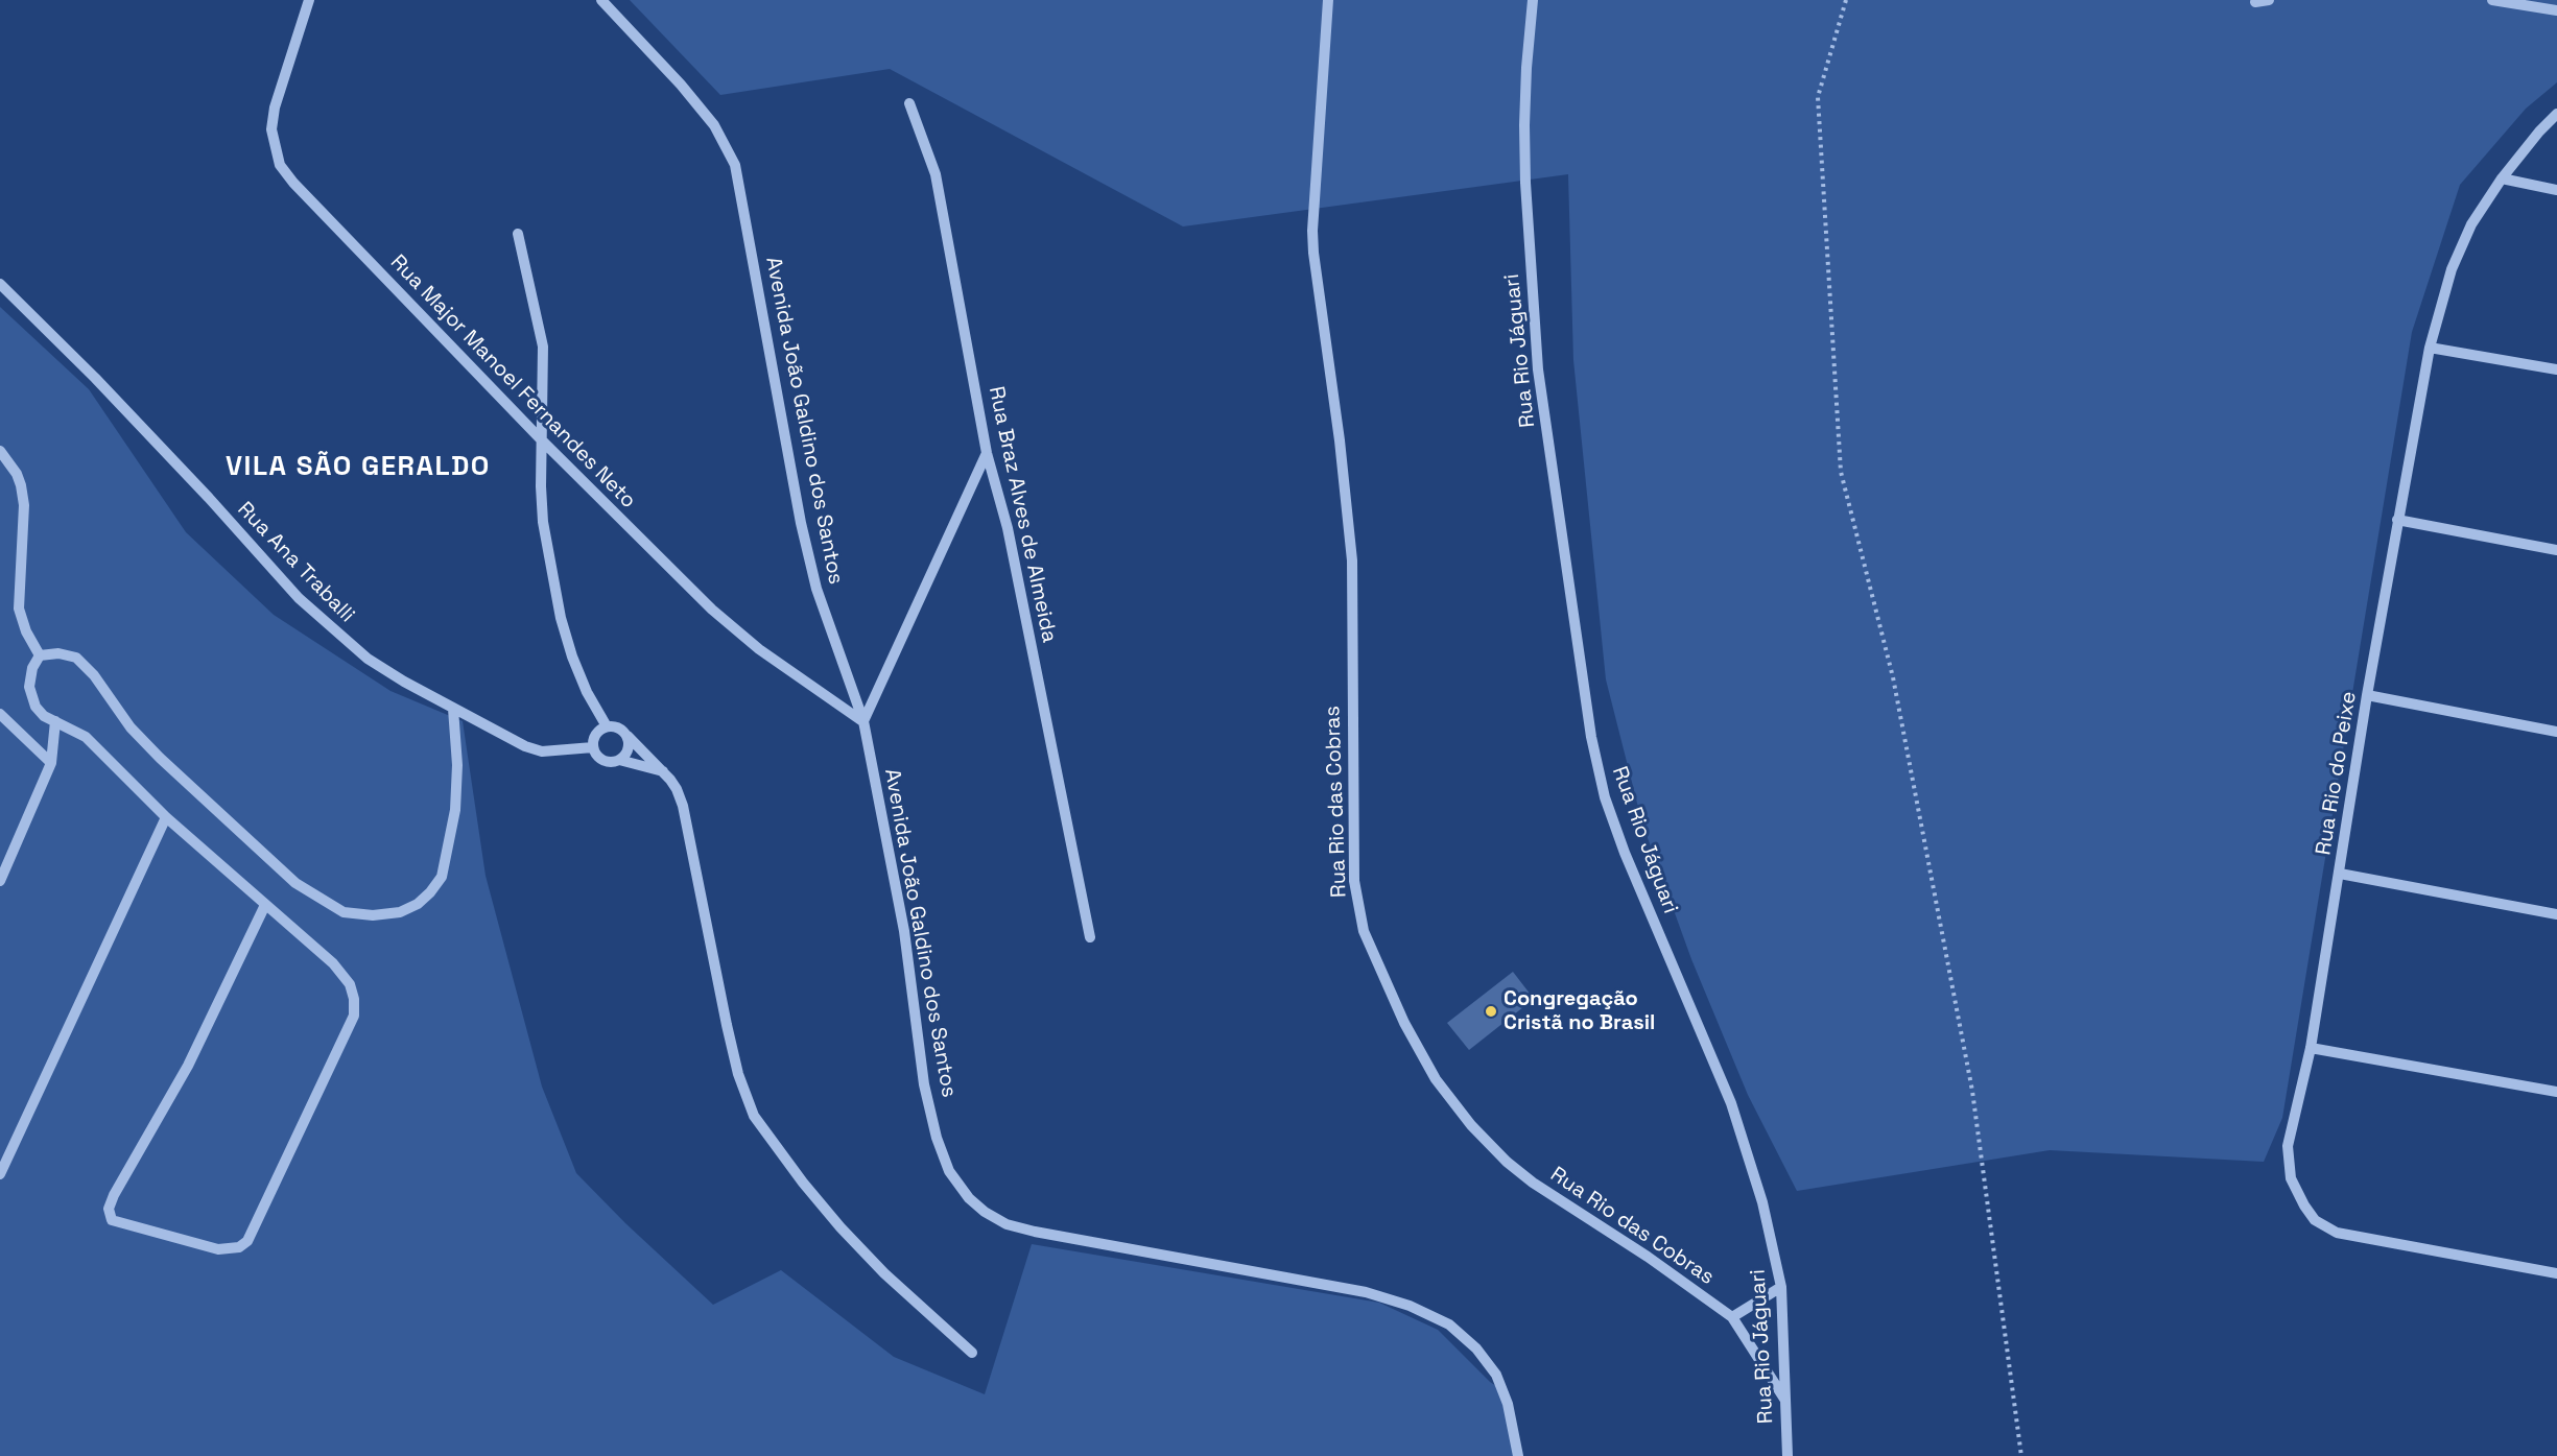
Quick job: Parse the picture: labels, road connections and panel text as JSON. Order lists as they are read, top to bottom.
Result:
{
  "streets": {
    "street": [
      "Rua Rio Jáguari",
      "Rua Major Manoel Fernandes Neto",
      "Avenida João Galdino dos Santos",
      "Rua Braz Alves de Almeida",
      "Rua Ana Traballi",
      "Rua Rio do Peixe",
      "Rua Rio das Cobras"
    ]
  },
  "crossings": [
    ["Rua Rio Jáguari", "Rua Rio das Cobras"],
    ["Rua Major Manoel Fernandes Neto", "Avenida João Galdino dos Santos"]
  ],
  "districts": ["VILA SÃO GERALDO"],
  "places": ["Congregação Cristã no Brasil"]
}
